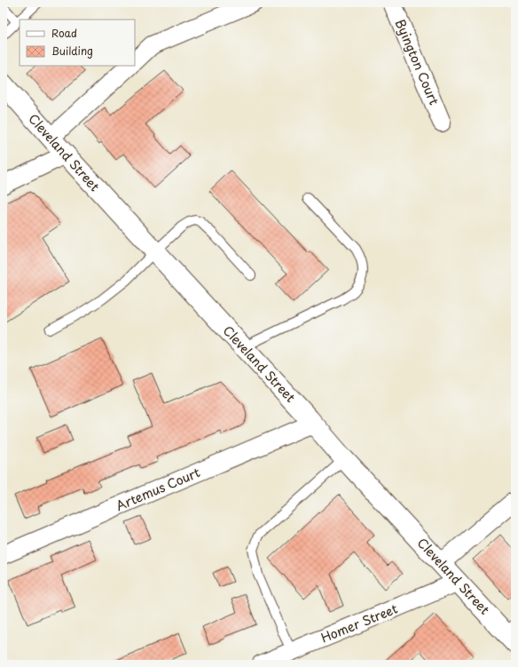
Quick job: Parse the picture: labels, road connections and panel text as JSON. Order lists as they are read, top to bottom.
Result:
{
  "streets": {
    "main road": ["Cleveland Street"],
    "street": ["Byington Court", "Artemus Court", "Homer Street"]
  },
  "crossings": [
    ["Cleveland Street", "Artemus Court"],
    ["Cleveland Street", "Homer Street"]
  ],
  "legend": ["Road", "Building"]
}
